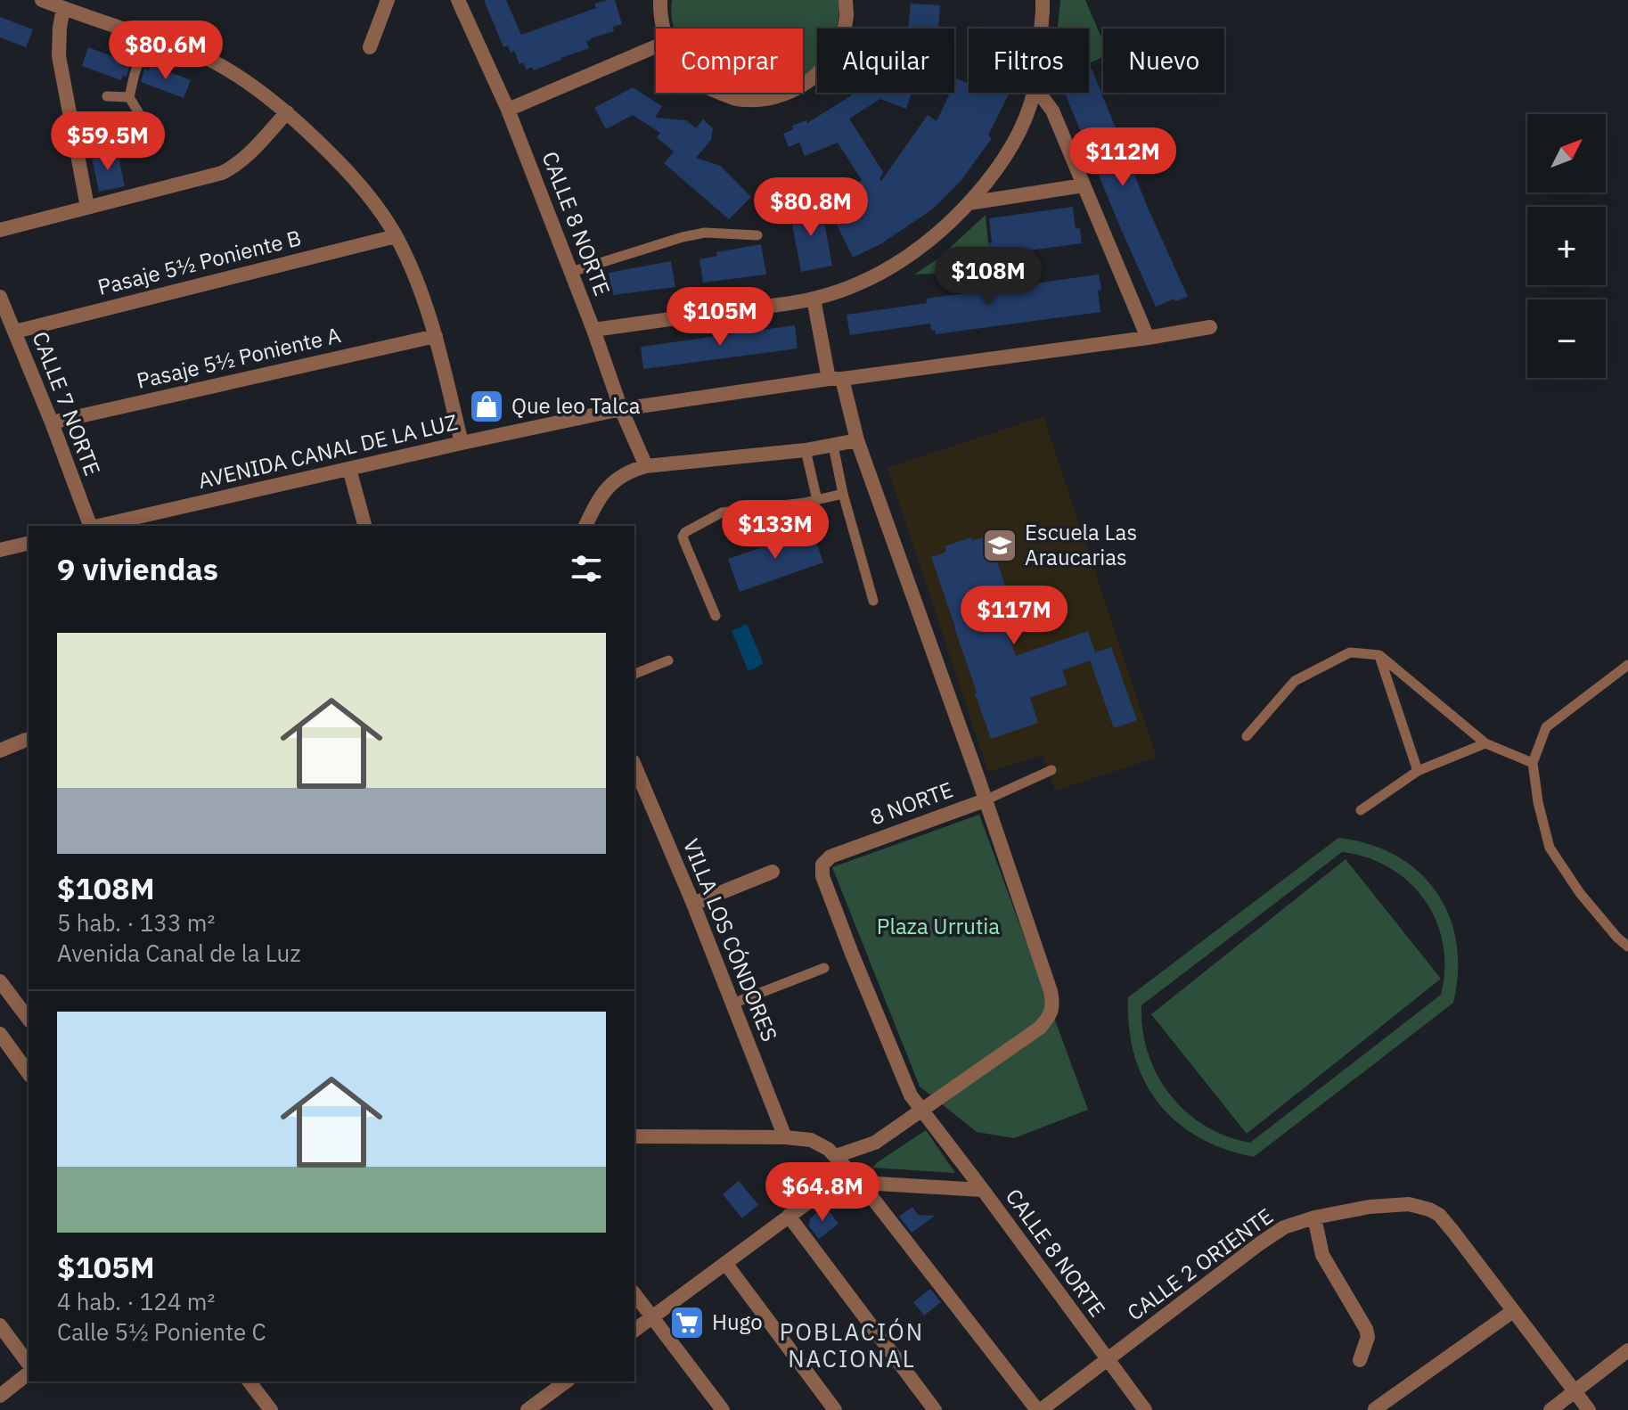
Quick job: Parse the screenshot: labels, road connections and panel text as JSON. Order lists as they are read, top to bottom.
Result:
{
  "streets": {
    "street": [
      "CALLE 8 NORTE",
      "Pasaje 5½ Poniente B",
      "Pasaje 5½ Poniente A",
      "CALLE 7 NORTE",
      "AVENIDA CANAL DE LA LUZ",
      "8 NORTE",
      "VILLA LOS CÓNDORES",
      "CALLE 2 ORIENTE"
    ]
  },
  "crossings": [
    ["CALLE 8 NORTE", "AVENIDA CANAL DE LA LUZ"],
    ["CALLE 8 NORTE", "8 NORTE"],
    ["CALLE 8 NORTE", "CALLE 2 ORIENTE"],
    ["Pasaje 5½ Poniente B", "CALLE 7 NORTE"],
    ["Pasaje 5½ Poniente A", "CALLE 7 NORTE"],
    ["AVENIDA CANAL DE LA LUZ", "8 NORTE"]
  ],
  "districts": ["POBLACIÓN NACIONAL"],
  "parks": ["Plaza Urrutia"],
  "places": {
    "shop": ["Que leo Talca"],
    "school or university": ["Escuela Las Araucarias"],
    "supermarket": ["Hugo"]
  },
  "north": "top right",
  "page": {
    "price": [
      "$80.6M",
      "$59.5M",
      "$112M",
      "$80.8M",
      "$108M",
      "$105M",
      "$133M",
      "$117M",
      "$64.8M"
    ],
    "chip": [
      "Comprar",
      "Alquilar",
      "Filtros",
      "Nuevo"
    ],
    "map_buttons": ["+", "−"],
    "heading": "9 viviendas",
    "list": [
      {
        "name": "$108M",
        "note": "5 hab. · 133 m² · Avenida Canal de la Luz"
      },
      {
        "name": "$105M",
        "note": "4 hab. · 124 m² · Calle 5½ Poniente C"
      }
    ]
  }
}
